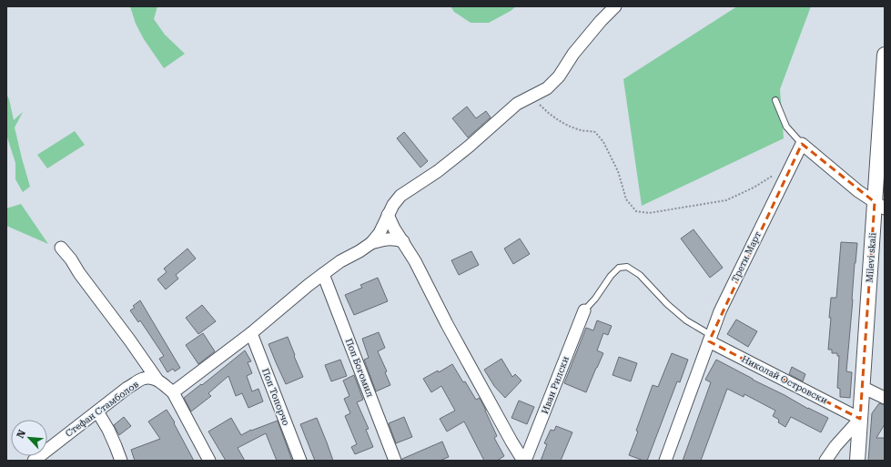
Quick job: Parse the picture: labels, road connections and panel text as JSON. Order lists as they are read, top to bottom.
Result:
{
  "streets": {
    "street": [
      "Трети Март",
      "Milevi skali",
      "Поп Богомил",
      "Николай Островски",
      "Иван Рилски",
      "Поп Топорчо",
      "Стефан Стамболов"
    ]
  },
  "crossings": [
    ["Трети Март", "Николай Островски"],
    ["Milevi skali", "Николай Островски"]
  ],
  "north": "top left"
}
